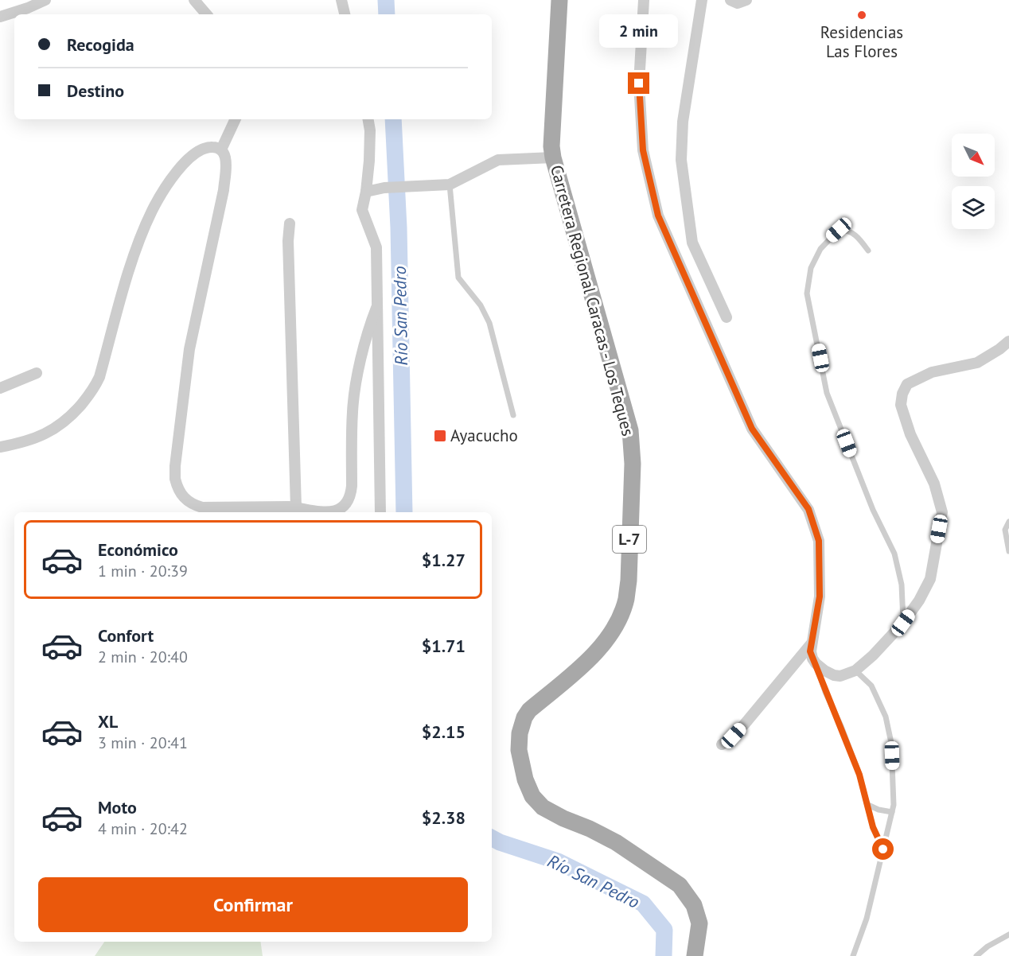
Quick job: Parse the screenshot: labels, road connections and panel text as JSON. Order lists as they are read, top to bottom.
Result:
{
  "streets": {
    "main road": ["Carretera Regional Caracas - Los Teques", "L-7"]
  },
  "water": ["Río San Pedro"],
  "places": {
    "other": ["Residencias Las Flores"],
    "transit": ["Ayacucho"]
  },
  "north": "bottom right",
  "page": {
    "bubble": "2 min",
    "banner": ["Recogida", "Destino"],
    "list": [
      {
        "name": "Económico",
        "note": "1 min · 20:39",
        "value": "$1.27"
      },
      {
        "name": "Confort",
        "note": "2 min · 20:40",
        "value": "$1.71"
      },
      {
        "name": "XL",
        "note": "3 min · 20:41",
        "value": "$2.15"
      },
      {
        "name": "Moto",
        "note": "4 min · 20:42",
        "value": "$2.38"
      }
    ],
    "buttons": "Confirmar"
  }
}
